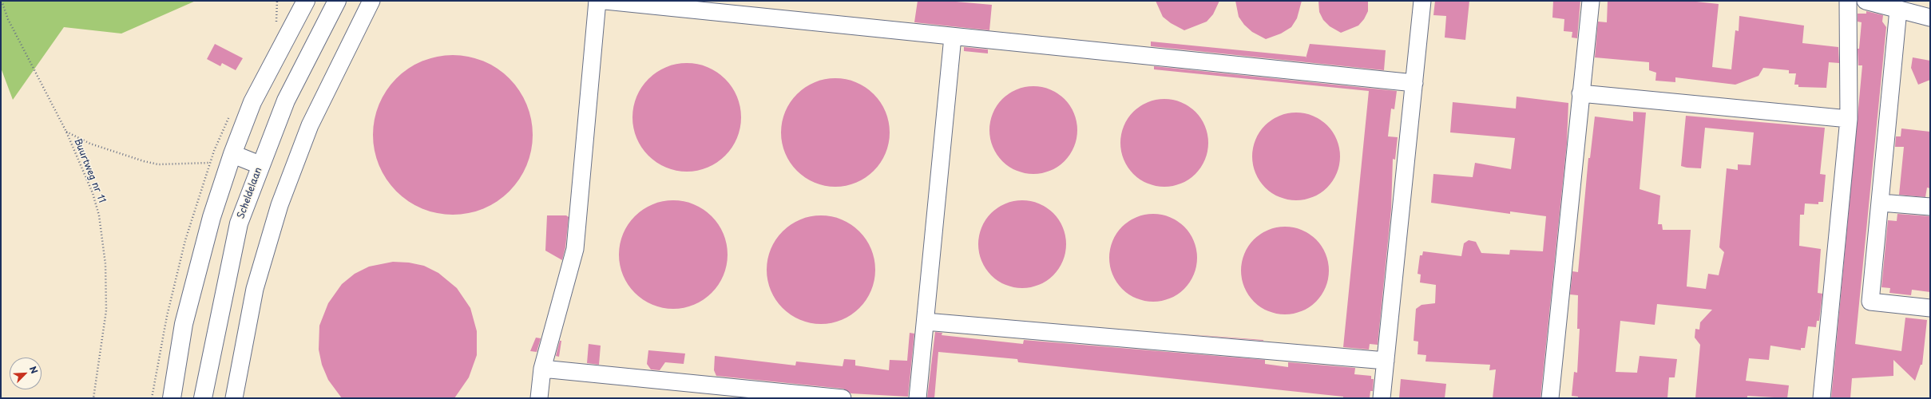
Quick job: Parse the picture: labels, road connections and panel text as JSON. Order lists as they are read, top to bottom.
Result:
{
  "streets": {
    "main road": ["Scheldelaan"],
    "path": ["Buurtweg nr 11"]
  },
  "north": "top right"
}
